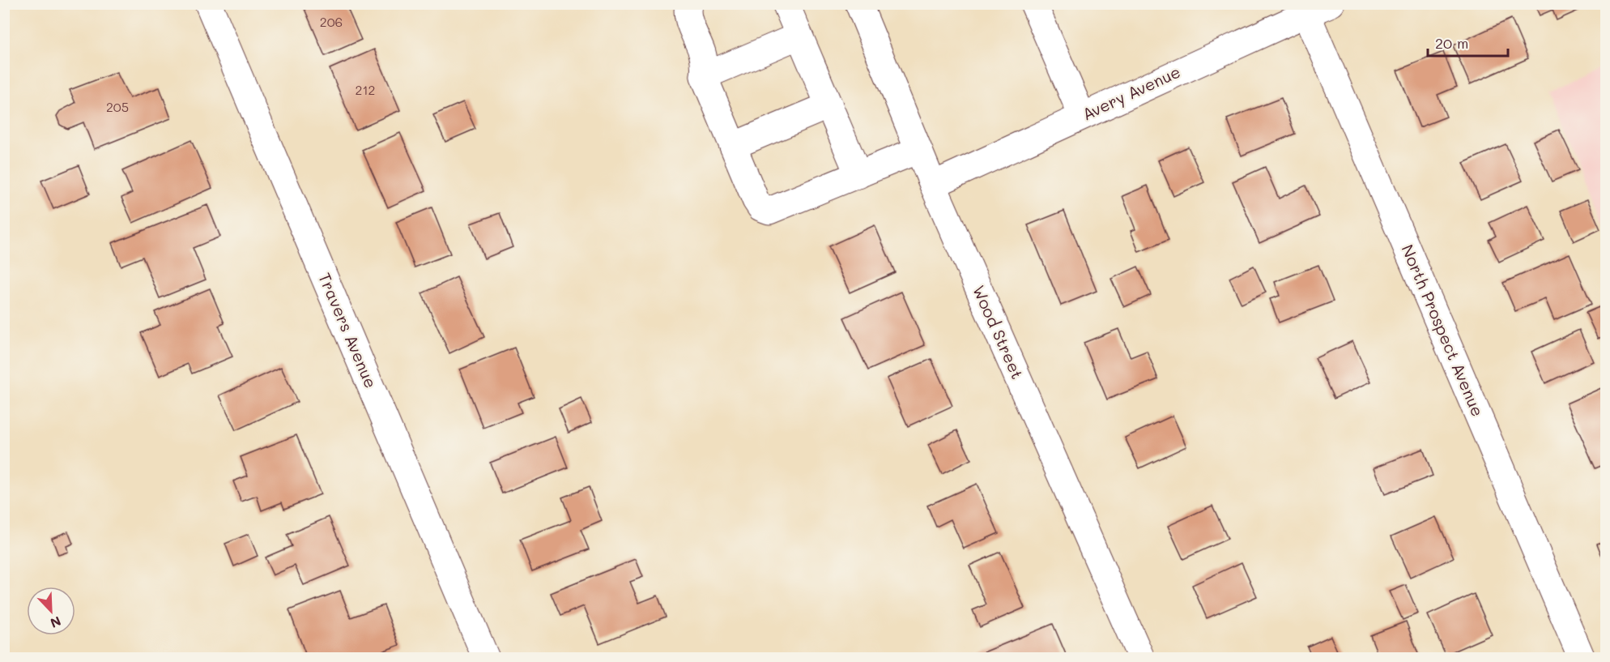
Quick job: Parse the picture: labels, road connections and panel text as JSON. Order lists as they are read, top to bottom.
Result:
{
  "streets": {
    "street": [
      "Avery Avenue",
      "Travers Avenue",
      "North Prospect Avenue",
      "Wood Street"
    ]
  },
  "crossings": [
    ["Avery Avenue", "North Prospect Avenue"],
    ["Avery Avenue", "Wood Street"]
  ],
  "house_numbers": ["206", "212", "205"],
  "scale_bar": "20 m",
  "north": "bottom right"
}
